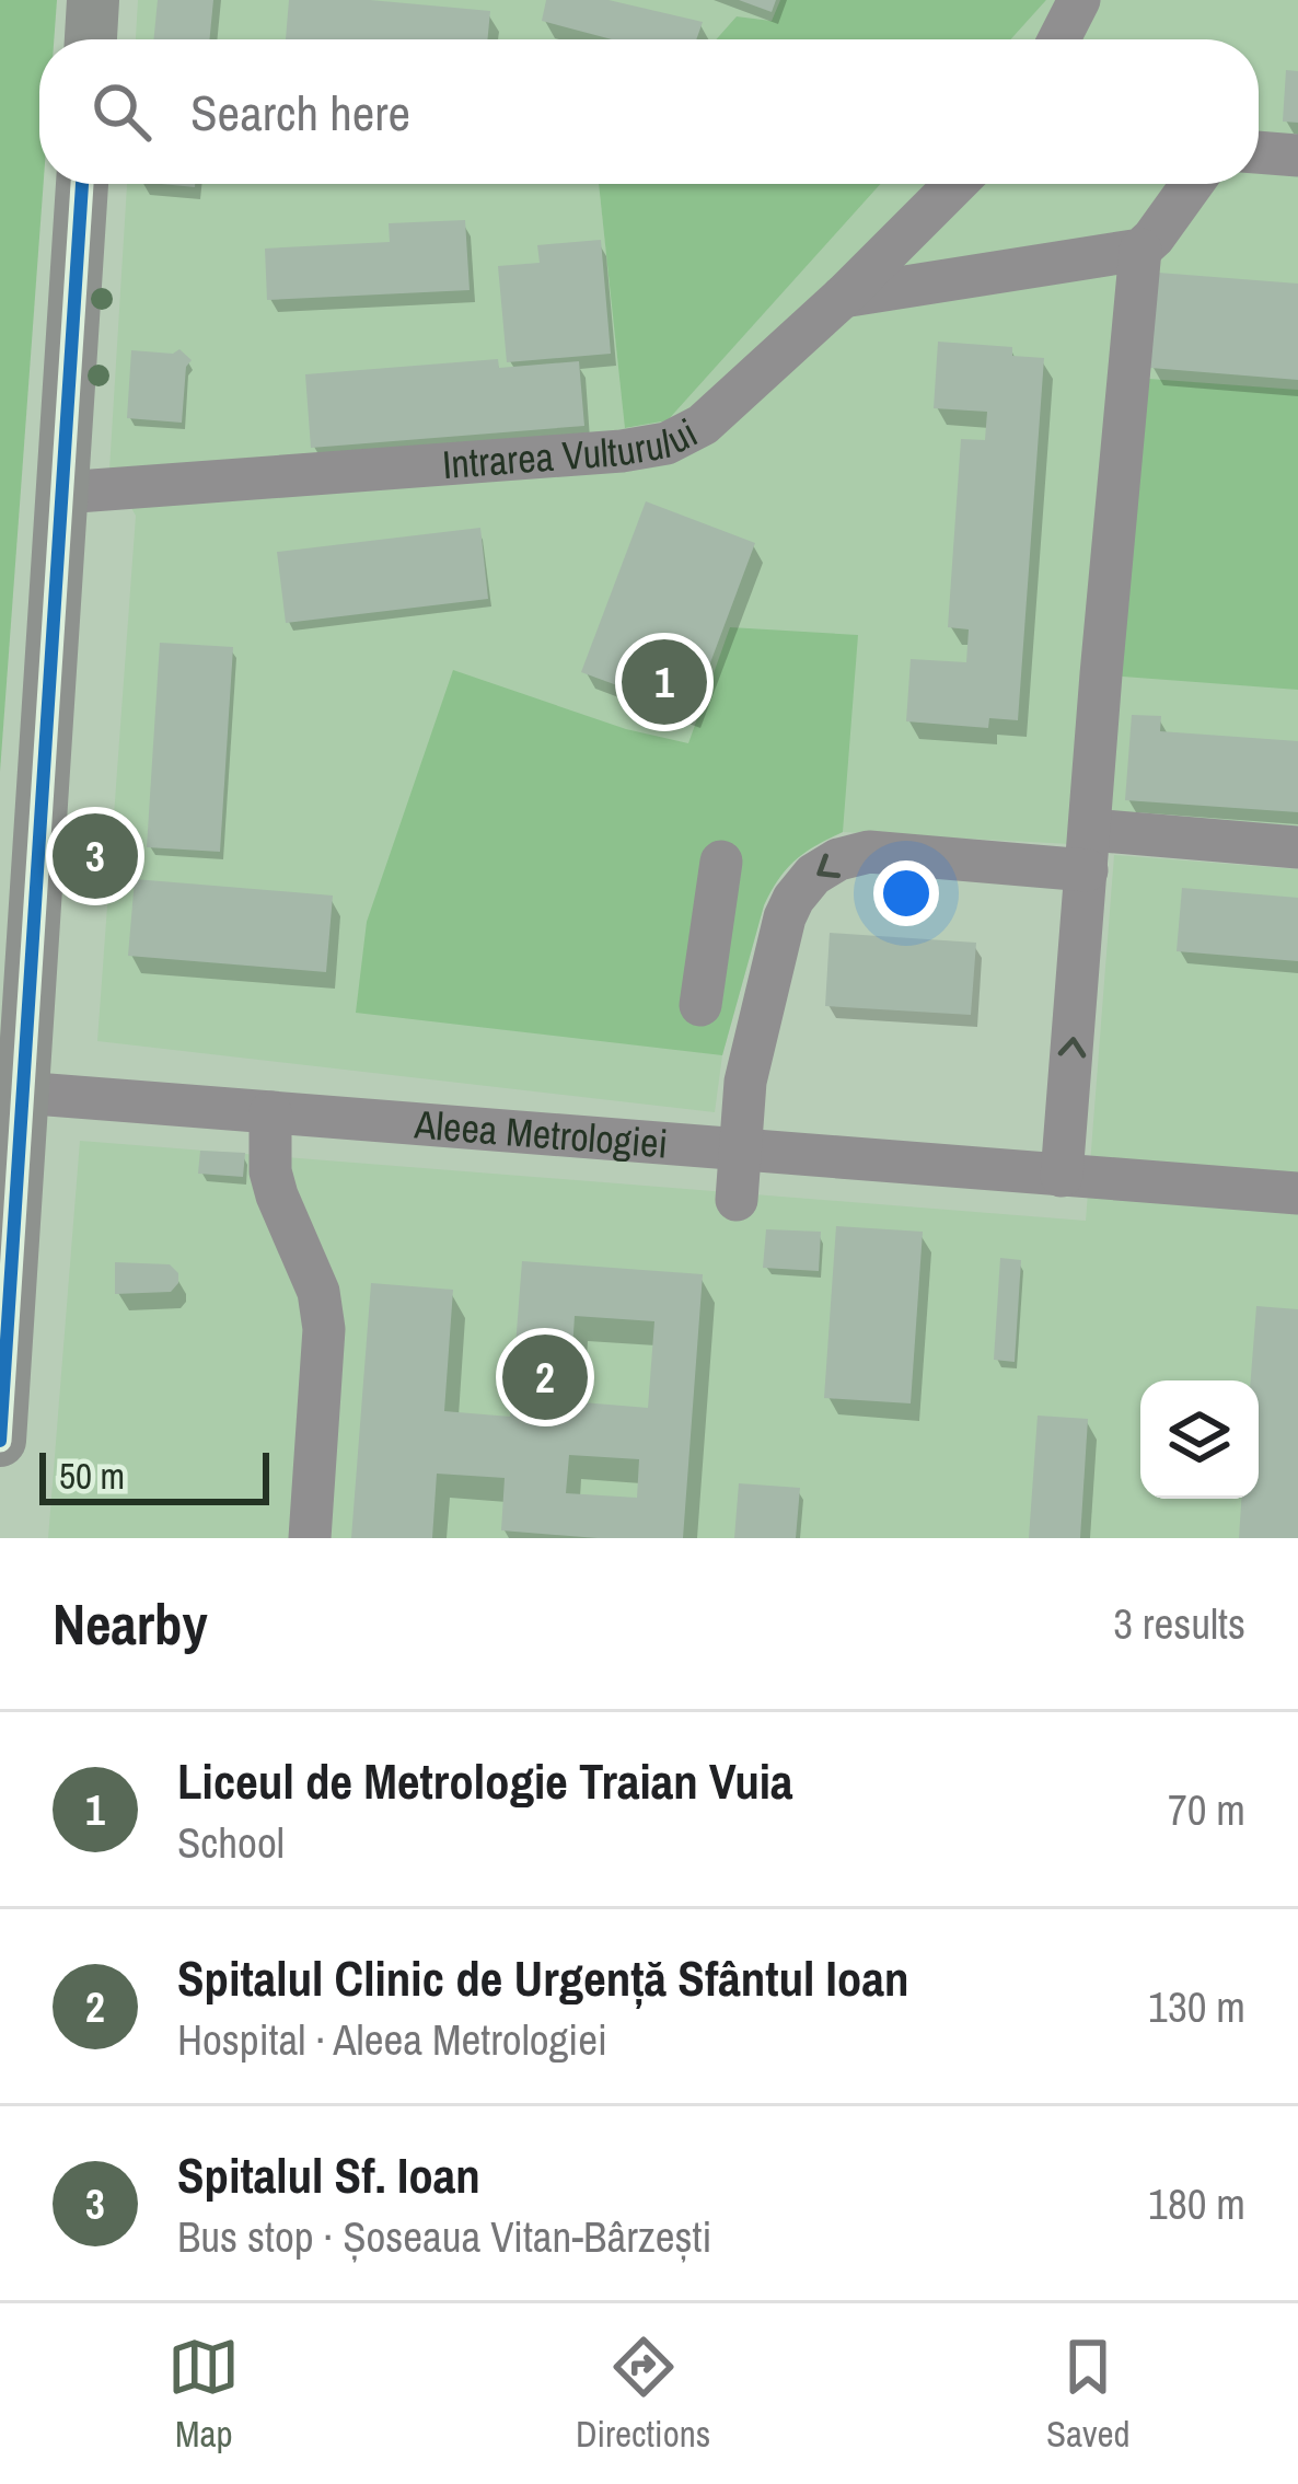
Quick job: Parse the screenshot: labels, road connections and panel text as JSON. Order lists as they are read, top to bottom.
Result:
{
  "streets": {
    "street": ["Intrarea Vulturului", "Aleea Metrologiei"]
  },
  "scale_bar": "50 m",
  "page": {
    "search": "Search here",
    "pins": ["1", "3", "2"],
    "scale": "50 m",
    "heading": ["Nearby", "3 results"],
    "list": [
      {
        "mark": "1",
        "name": "Liceul de Metrologie Traian Vuia",
        "note": "School",
        "value": "70 m"
      },
      {
        "mark": "2",
        "name": "Spitalul Clinic de Urgență Sfântul Ioan",
        "note": "Hospital · Aleea Metrologiei",
        "value": "130 m"
      },
      {
        "mark": "3",
        "name": "Spitalul Sf. Ioan",
        "note": "Bus stop · Șoseaua Vitan-Bârzești",
        "value": "180 m"
      }
    ],
    "nav": ["Map", "Directions", "Saved"]
  }
}
